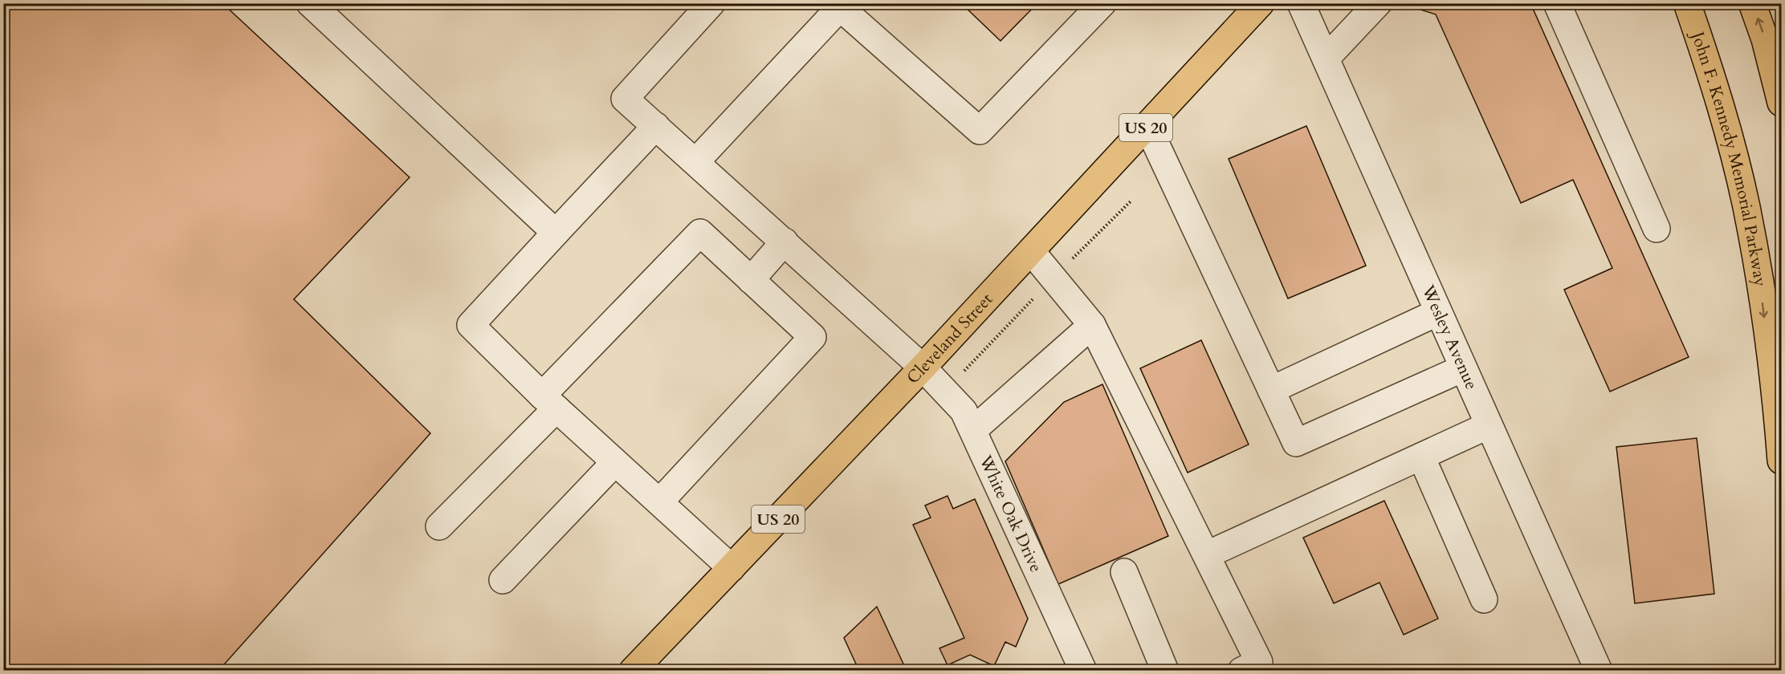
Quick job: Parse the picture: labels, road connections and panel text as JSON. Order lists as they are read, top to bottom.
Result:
{
  "streets": {
    "main road": ["US 20", "John F. Kennedy Memorial Parkway", "Cleveland Street"],
    "street": ["Wesley Avenue", "White Oak Drive"]
  },
  "crossings": [
    ["Cleveland Street", "White Oak Drive"]
  ],
  "one_way": ["John F. Kennedy Memorial Parkway"]
}
